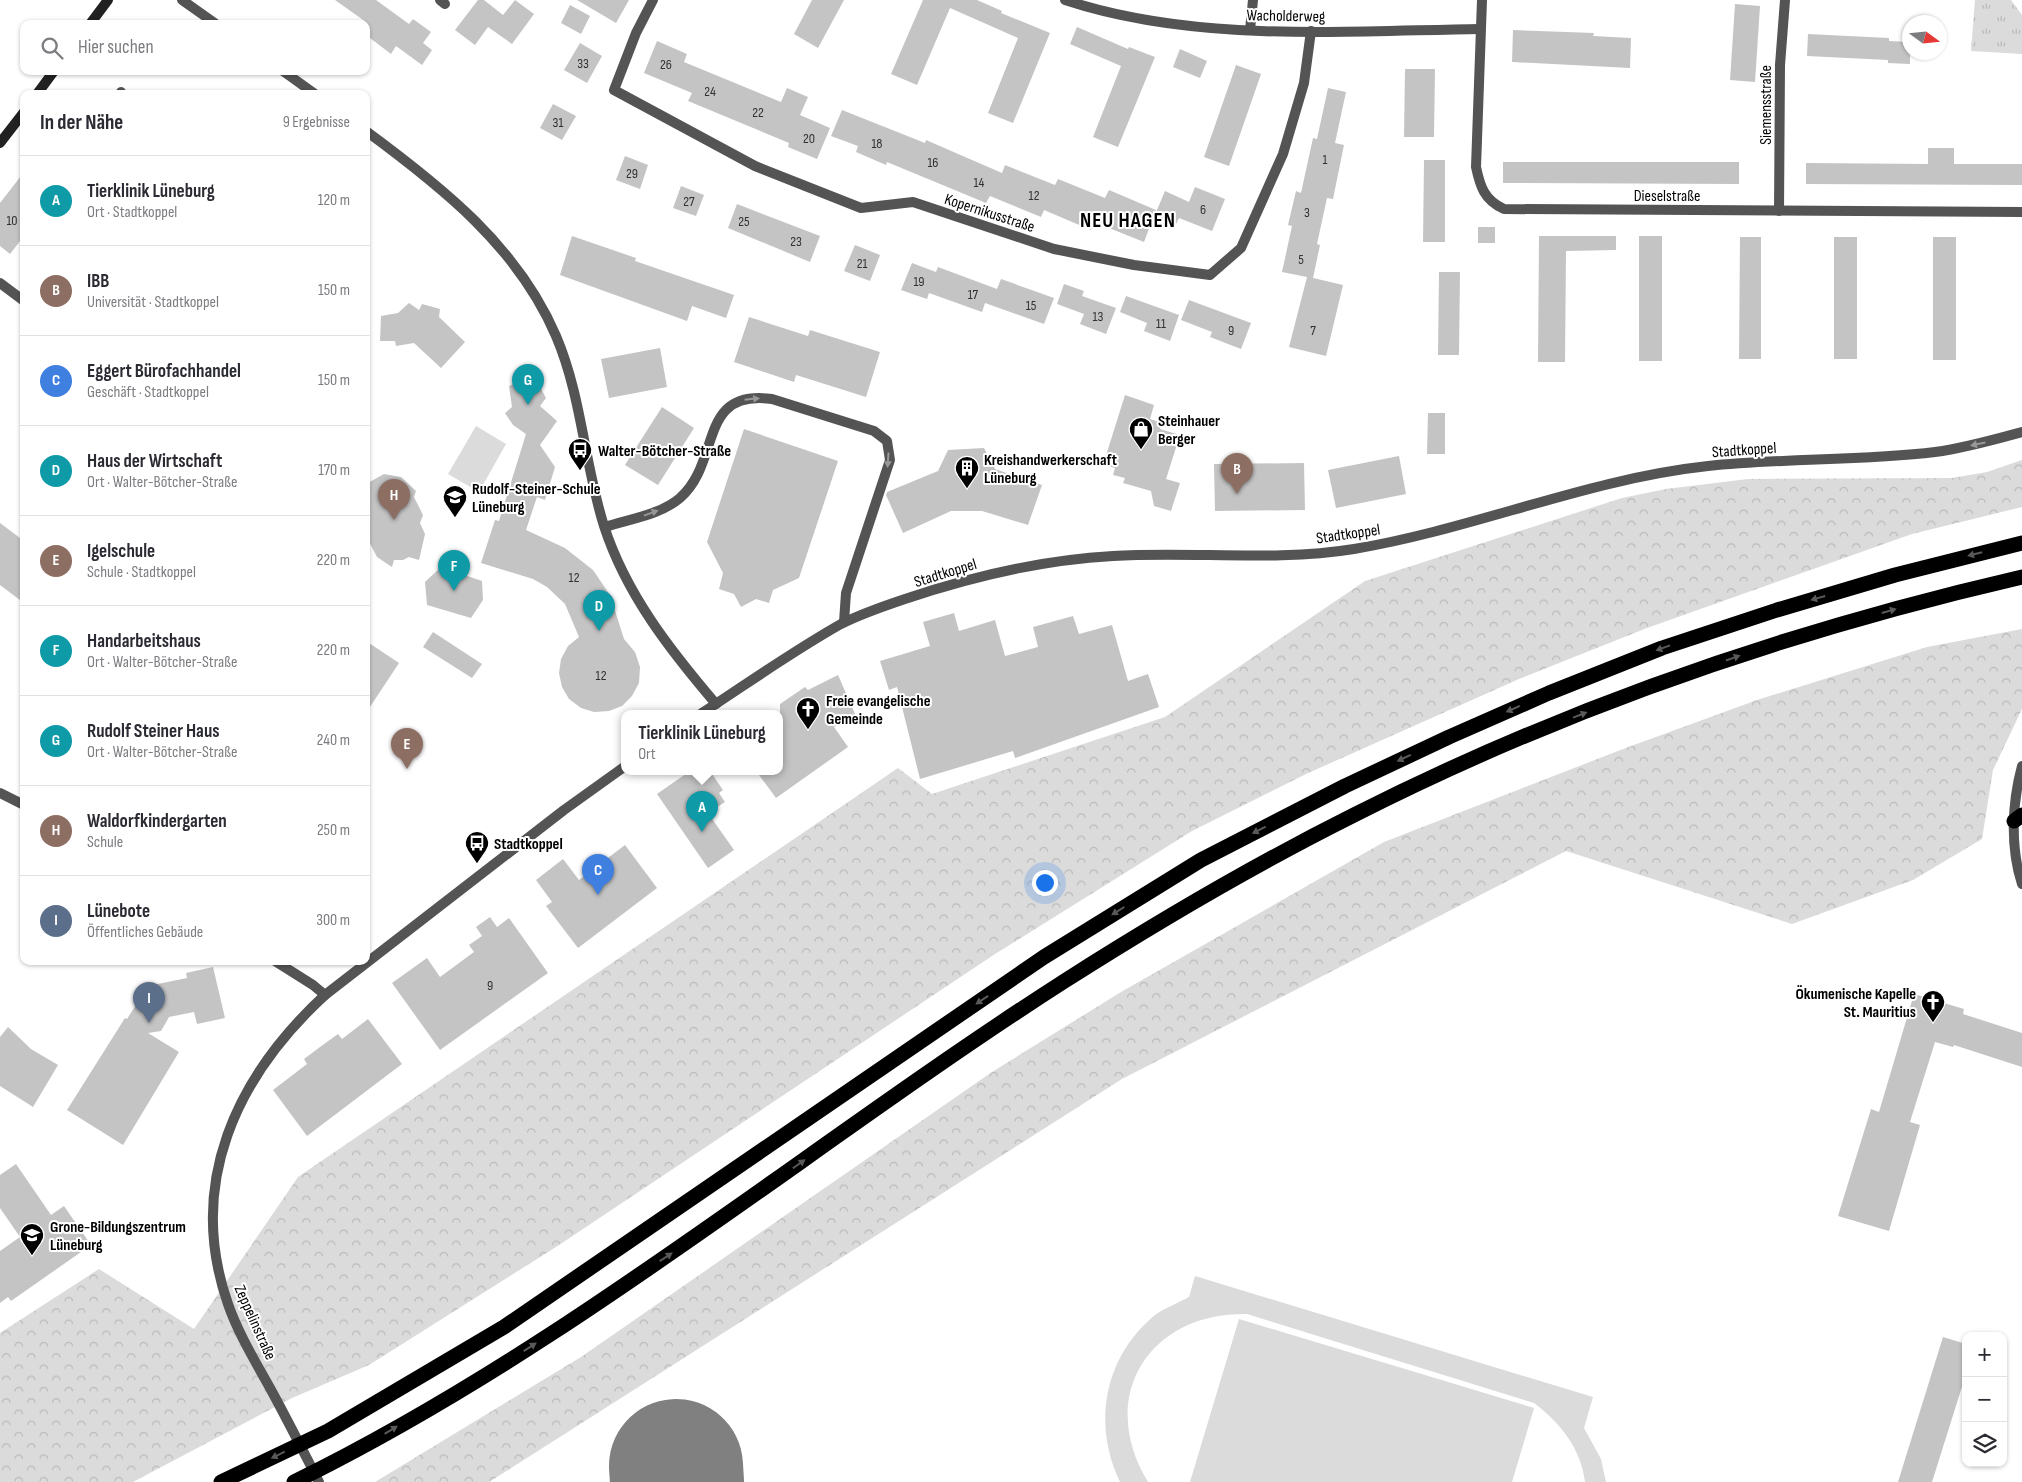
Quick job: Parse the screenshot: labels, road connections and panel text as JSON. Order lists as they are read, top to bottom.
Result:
{
  "streets": {
    "street": [
      "Wacholderweg",
      "Siemensstraße",
      "Dieselstraße",
      "Kopernikusstraße",
      "Stadtkoppel",
      "Zeppelinstraße"
    ]
  },
  "crossings": [
    ["Wacholderweg", "Dieselstraße"],
    ["Wacholderweg", "Kopernikusstraße"],
    ["Siemensstraße", "Dieselstraße"]
  ],
  "one_way": ["Stadtkoppel"],
  "districts": ["NEU HAGEN"],
  "places": {
    "shop": ["Steinhauer Berger"],
    "bus stop": ["Walter-Bötcher-Straße", "Stadtkoppel"],
    "building": ["Kreishandwerkerschaft Lüneburg"],
    "school or university": ["Rudolf-Steiner-Schule Lüneburg", "Grone-Bildungszentrum Lüneburg"],
    "church": ["Freie evangelische Gemeinde", "Ökumenische Kapelle St. Mauritius"]
  },
  "house_numbers": [
    "33",
    "26",
    "24",
    "22",
    "31",
    "20",
    "18",
    "1",
    "16",
    "29",
    "14",
    "12",
    "27",
    "6",
    "3",
    "10",
    "25",
    "23",
    "5",
    "21",
    "19",
    "17",
    "15",
    "13",
    "11",
    "9",
    "7",
    "12",
    "12",
    "9"
  ],
  "north": "right",
  "page": {
    "search": "Hier suchen",
    "heading": ["In der Nähe", "9 Ergebnisse"],
    "list": [
      {
        "mark": "A",
        "name": "Tierklinik Lüneburg",
        "note": "Ort · Stadtkoppel",
        "value": "120 m"
      },
      {
        "mark": "B",
        "name": "IBB",
        "note": "Universität · Stadtkoppel",
        "value": "150 m"
      },
      {
        "mark": "C",
        "name": "Eggert Bürofachhandel",
        "note": "Geschäft · Stadtkoppel",
        "value": "150 m"
      },
      {
        "mark": "D",
        "name": "Haus der Wirtschaft",
        "note": "Ort · Walter-Bötcher-Straße",
        "value": "170 m"
      },
      {
        "mark": "E",
        "name": "Igelschule",
        "note": "Schule · Stadtkoppel",
        "value": "220 m"
      },
      {
        "mark": "F",
        "name": "Handarbeitshaus",
        "note": "Ort · Walter-Bötcher-Straße",
        "value": "220 m"
      },
      {
        "mark": "G",
        "name": "Rudolf Steiner Haus",
        "note": "Ort · Walter-Bötcher-Straße",
        "value": "240 m"
      },
      {
        "mark": "H",
        "name": "Waldorfkindergarten",
        "note": "Schule",
        "value": "250 m"
      },
      {
        "mark": "I",
        "name": "Lünebote",
        "note": "Öffentliches Gebäude",
        "value": "300 m"
      }
    ],
    "pins": [
      "G",
      "B",
      "H",
      "F",
      "D",
      "E",
      "A",
      "C",
      "I"
    ],
    "popup": ["Tierklinik Lüneburg", "Ort"],
    "map_buttons": ["+", "−"]
  }
}
